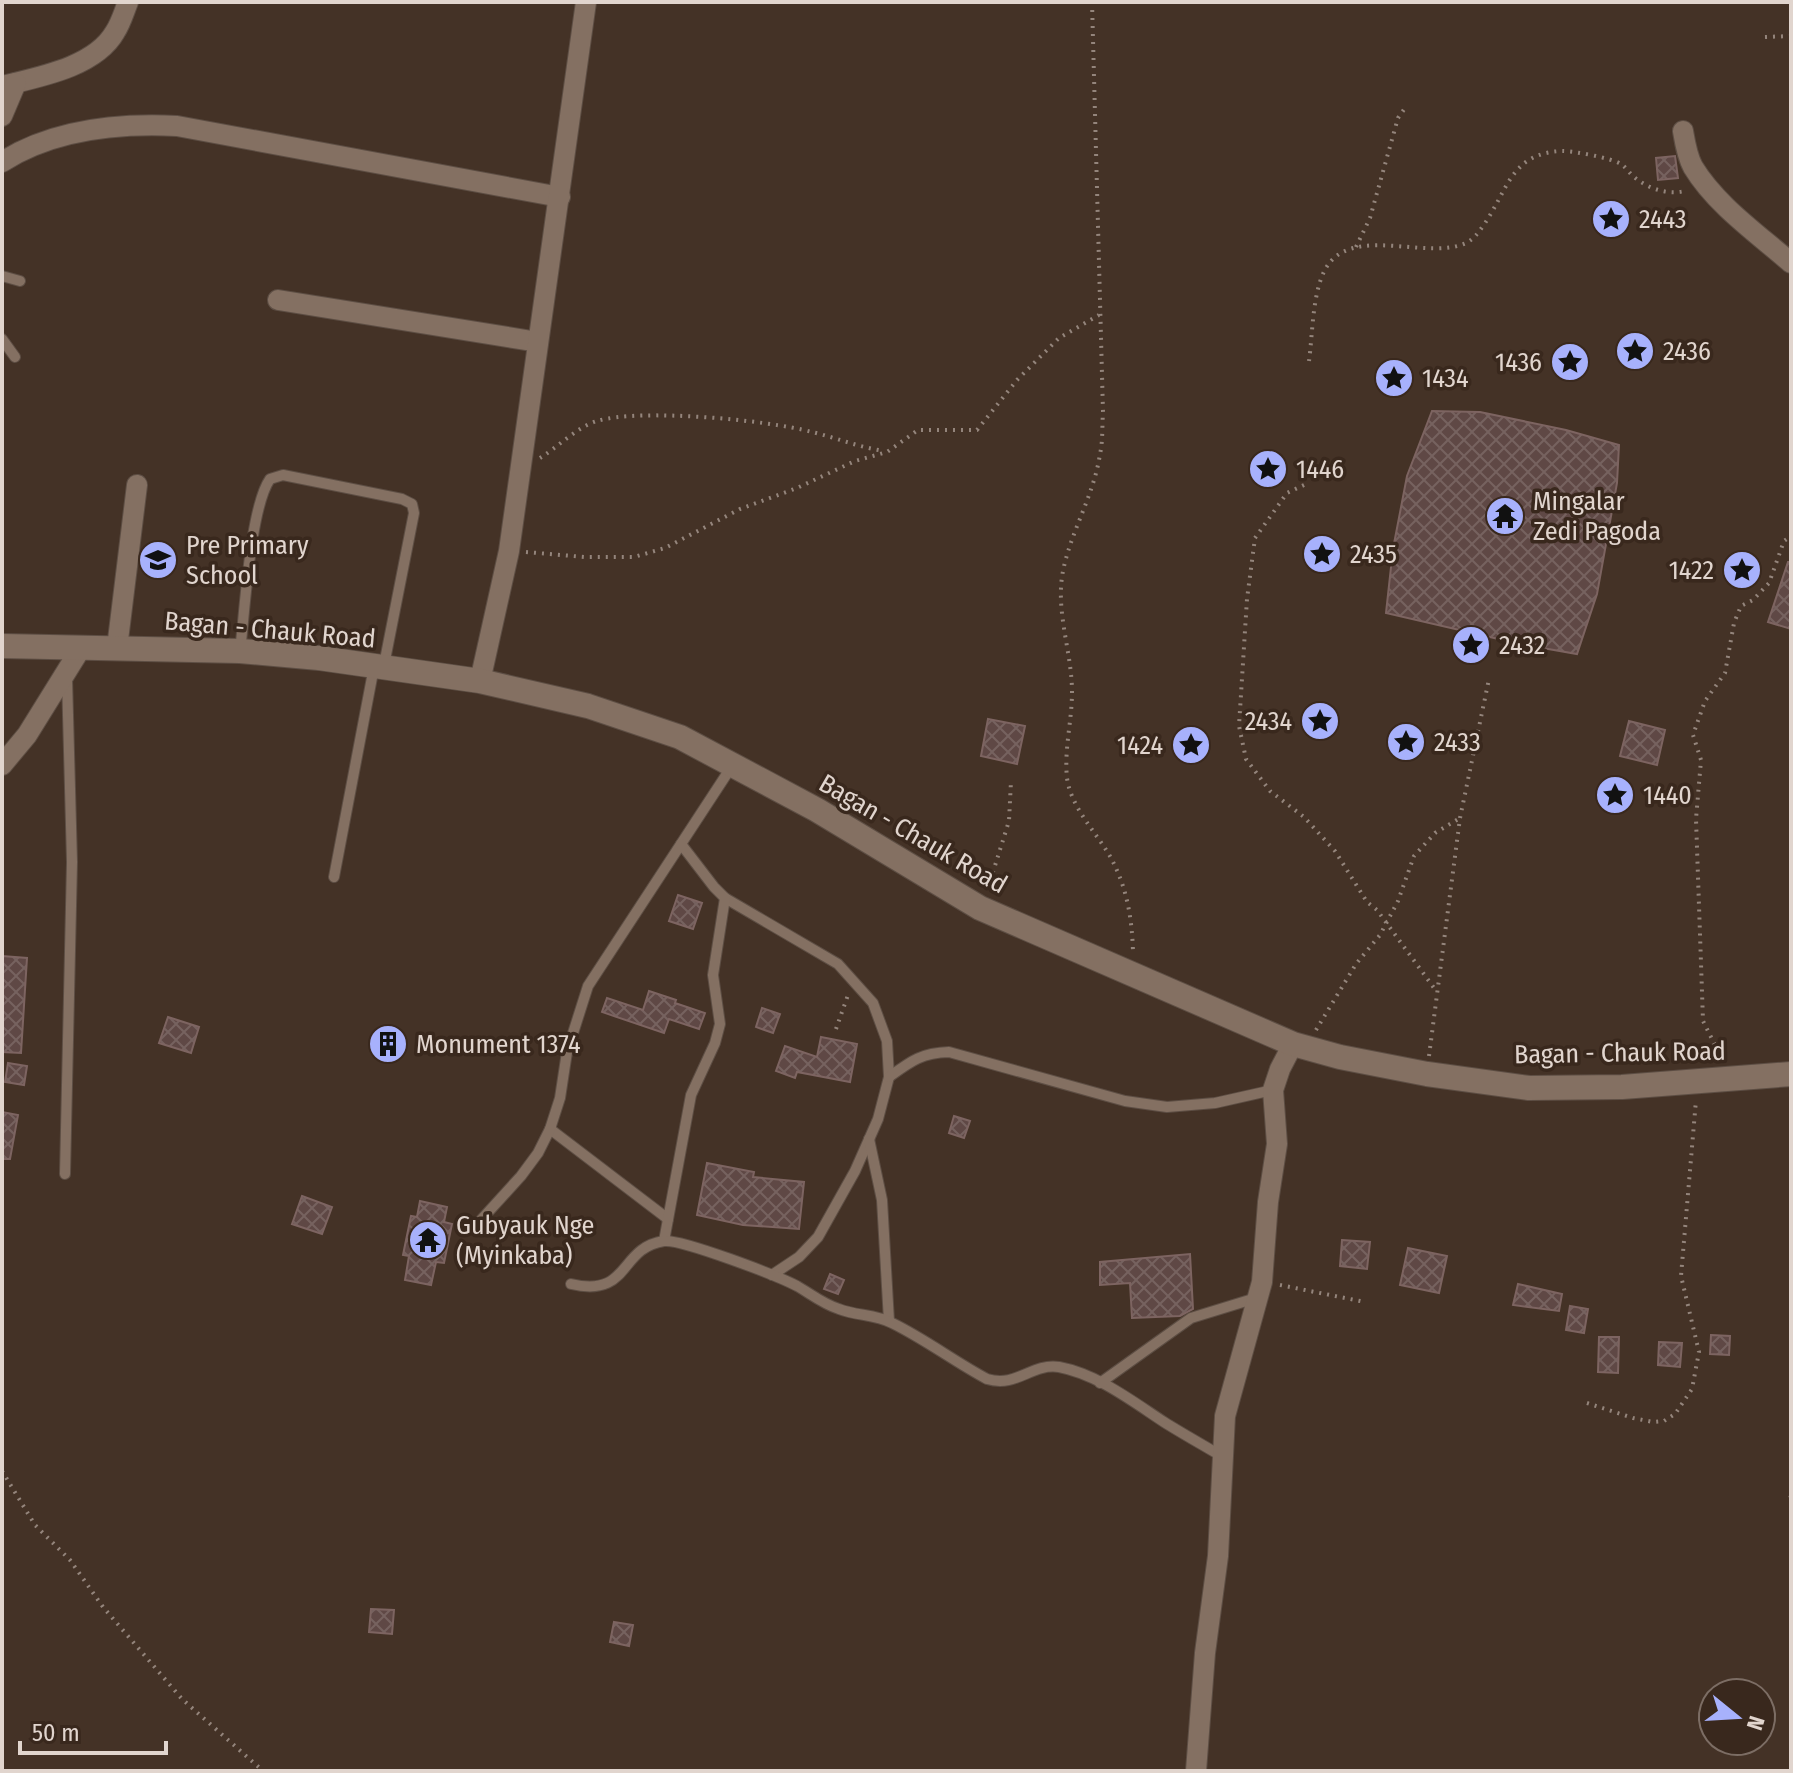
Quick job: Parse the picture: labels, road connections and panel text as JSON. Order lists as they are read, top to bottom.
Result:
{
  "streets": {
    "main road": ["Bagan - Chauk Road"]
  },
  "places": {
    "place": [
      "2443",
      "2436",
      "1436",
      "1434",
      "1446",
      "2435",
      "1422",
      "2432",
      "2434",
      "2433",
      "1424",
      "1440"
    ],
    "temple": ["Mingalar Zedi Pagoda", "Gubyauk Nge (Myinkaba)"],
    "school or university": ["Pre Primary School"],
    "building": ["Monument 1374"]
  },
  "scale_bar": "50 m",
  "north": "right"
}
